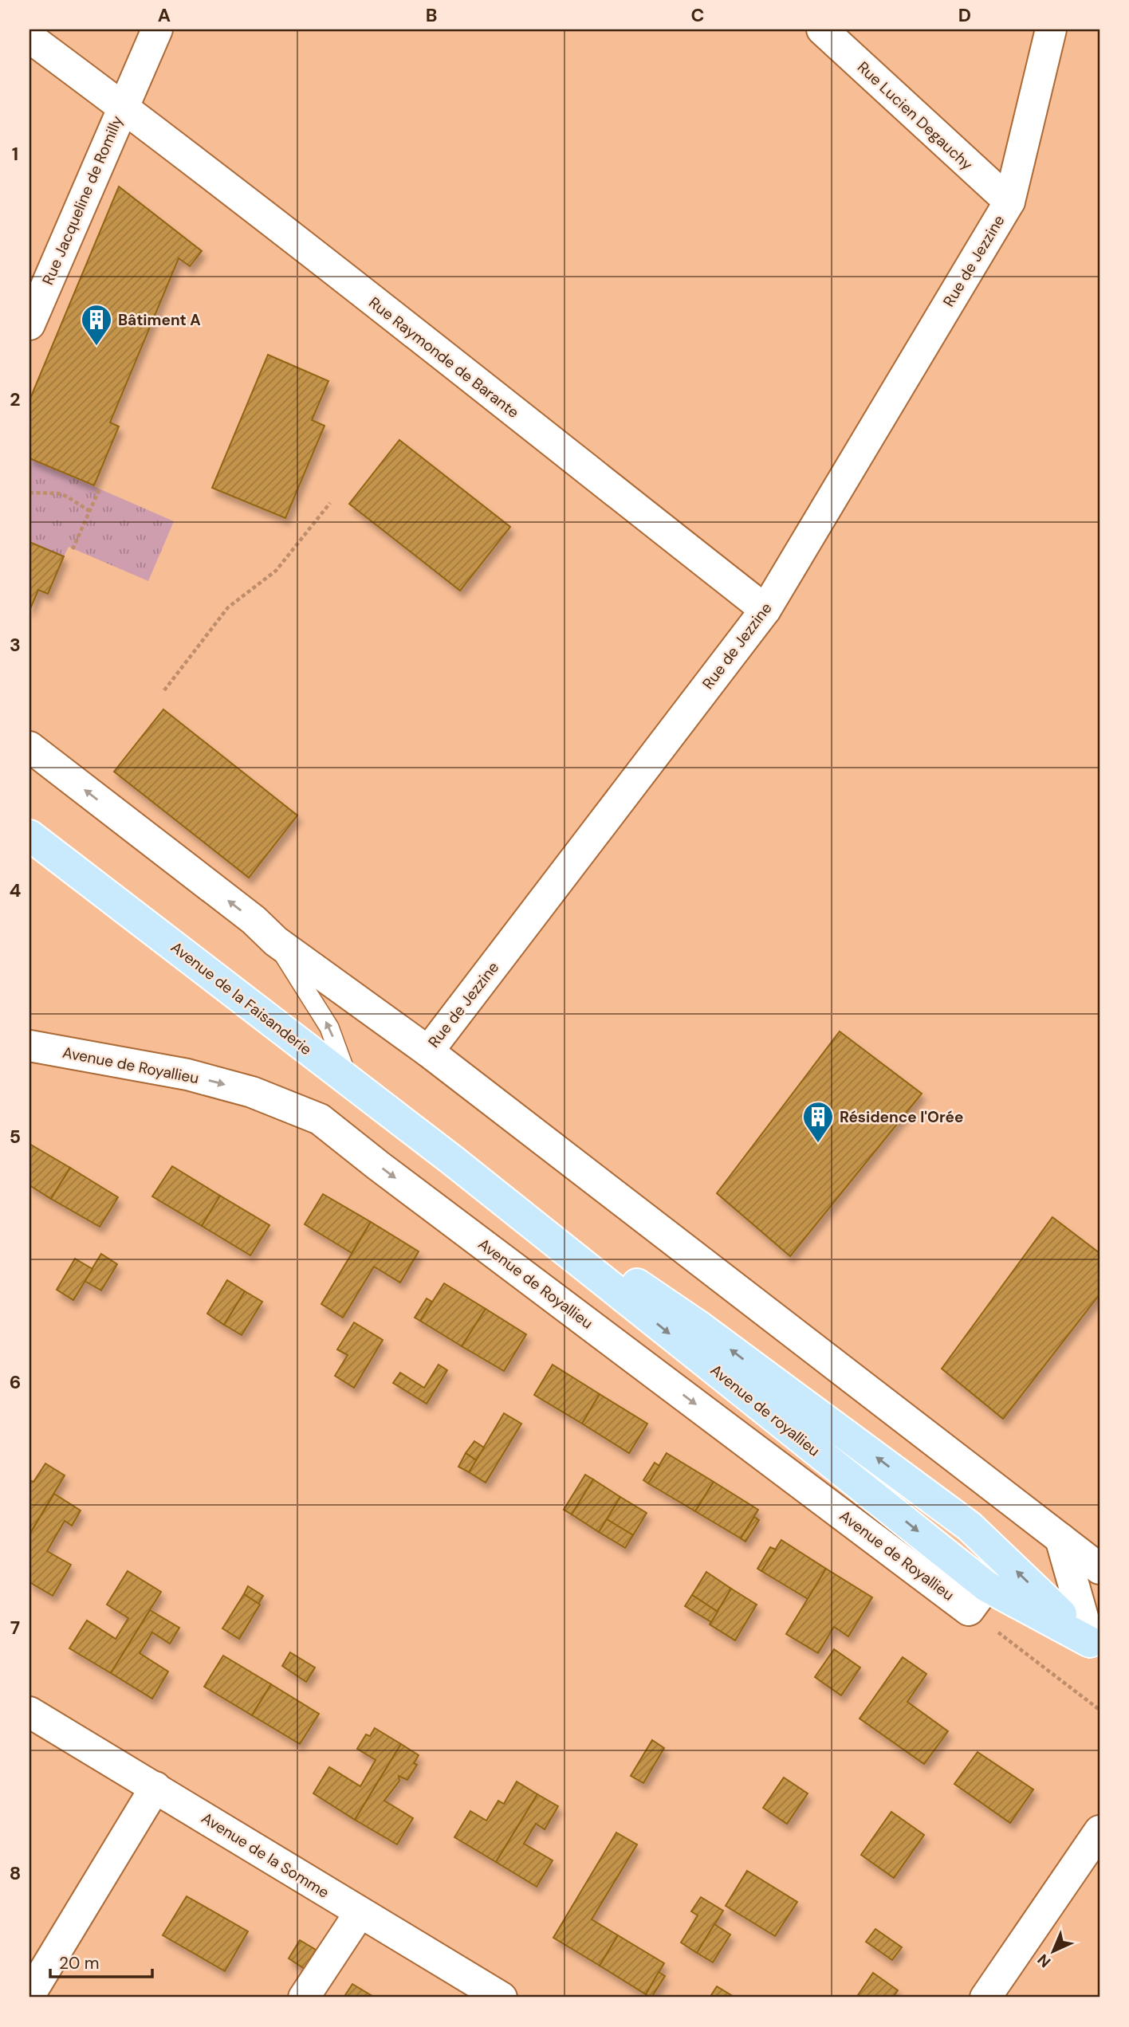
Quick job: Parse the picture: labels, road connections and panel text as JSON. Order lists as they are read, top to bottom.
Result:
{
  "streets": {
    "main road": ["Avenue de la Faisanderie", "Avenue de Royallieu", "Avenue de royallieu"],
    "street": [
      "Rue Lucien Degauchy",
      "Rue Jacqueline de Romilly",
      "Rue de Jezzine",
      "Rue Raymonde de Barante",
      "Avenue de la Somme"
    ]
  },
  "crossings": [
    ["Rue Lucien Degauchy", "Rue de Jezzine"],
    ["Rue Jacqueline de Romilly", "Rue Raymonde de Barante"],
    ["Rue de Jezzine", "Rue Raymonde de Barante"],
    ["Avenue de la Faisanderie", "Avenue de Royallieu"],
    ["Avenue de la Faisanderie", "Avenue de royallieu"],
    ["Avenue de Royallieu", "Avenue de royallieu"]
  ],
  "one_way": ["Avenue de royallieu"],
  "places": {
    "building": ["Bâtiment A", "Résidence l'Orée"]
  },
  "scale_bar": "20 m",
  "north": "bottom left",
  "grid": {
    "columns": [
      "A",
      "B",
      "C",
      "D"
    ],
    "rows": [
      "1",
      "2",
      "3",
      "4",
      "5",
      "6",
      "7",
      "8"
    ]
  }
}
